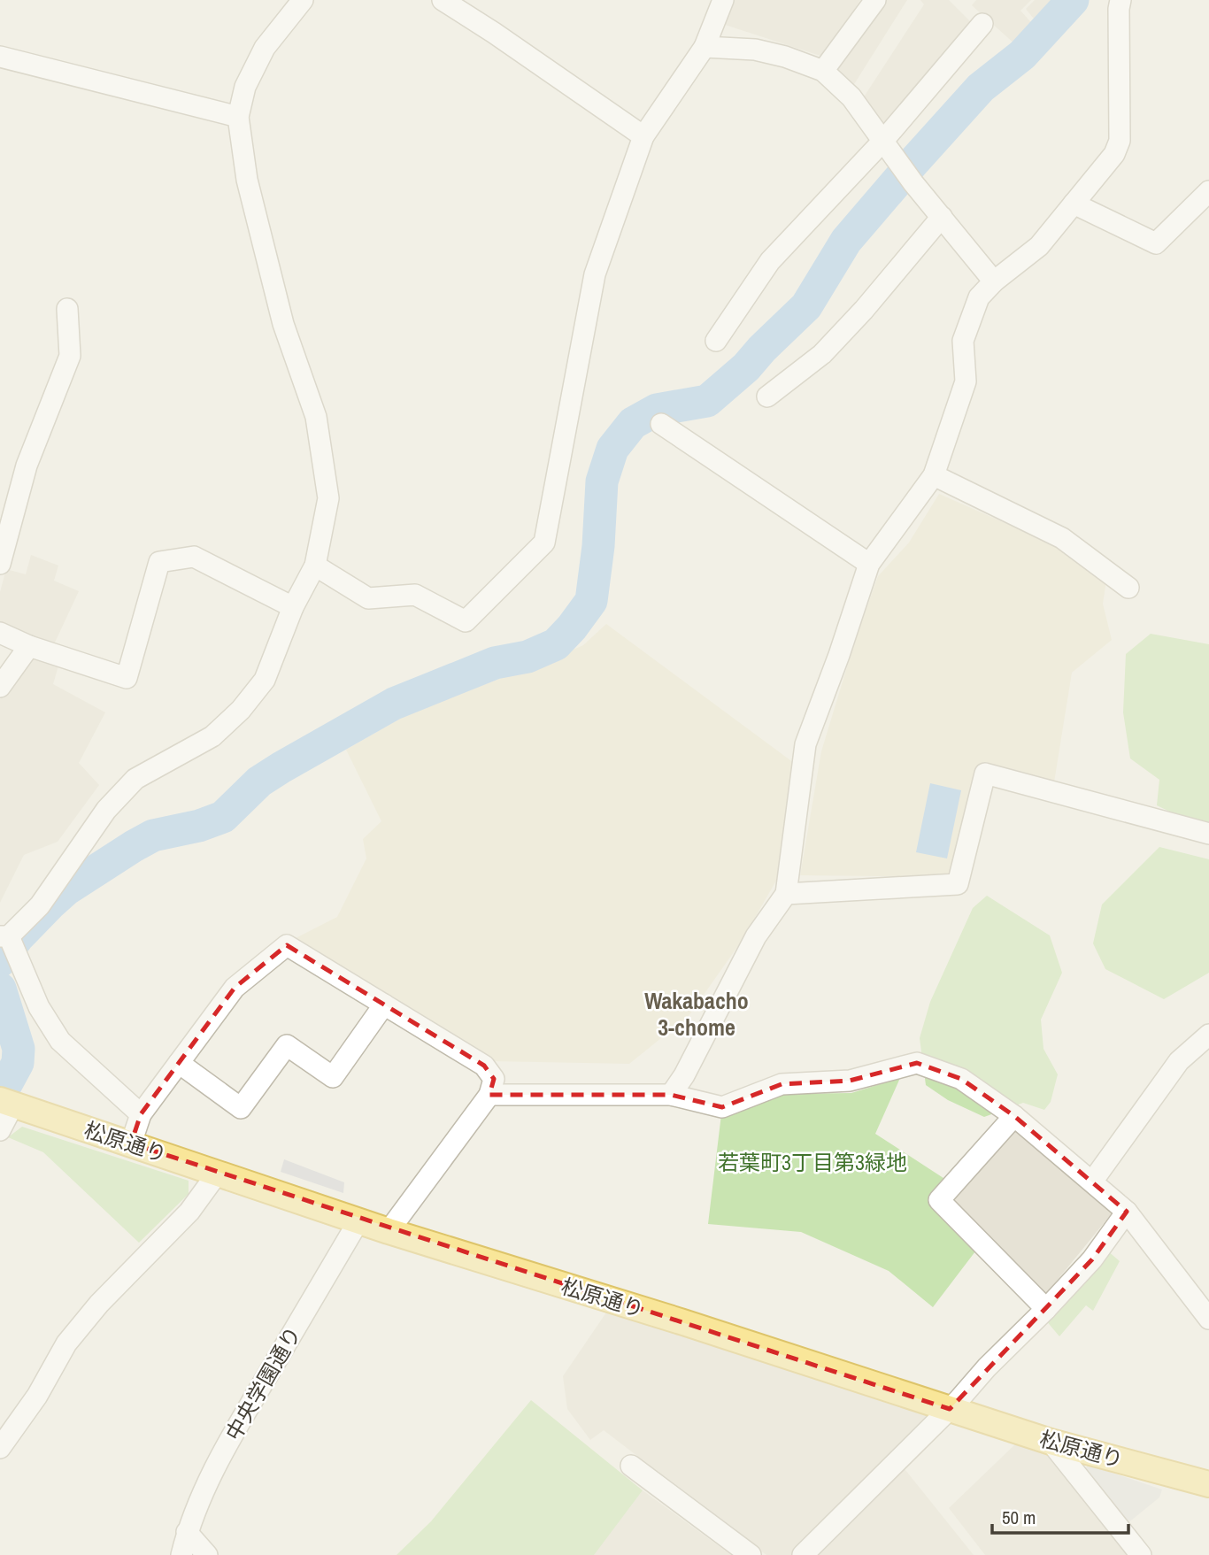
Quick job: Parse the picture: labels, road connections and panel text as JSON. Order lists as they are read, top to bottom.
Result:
{
  "streets": {
    "main road": ["松原通り"],
    "street": ["中央学園通り"]
  },
  "crossings": [
    ["松原通り", "中央学園通り"]
  ],
  "districts": ["Wakabacho 3-chome"],
  "parks": ["若葉町3丁目第3緑地"],
  "scale_bar": "50 m"
}
